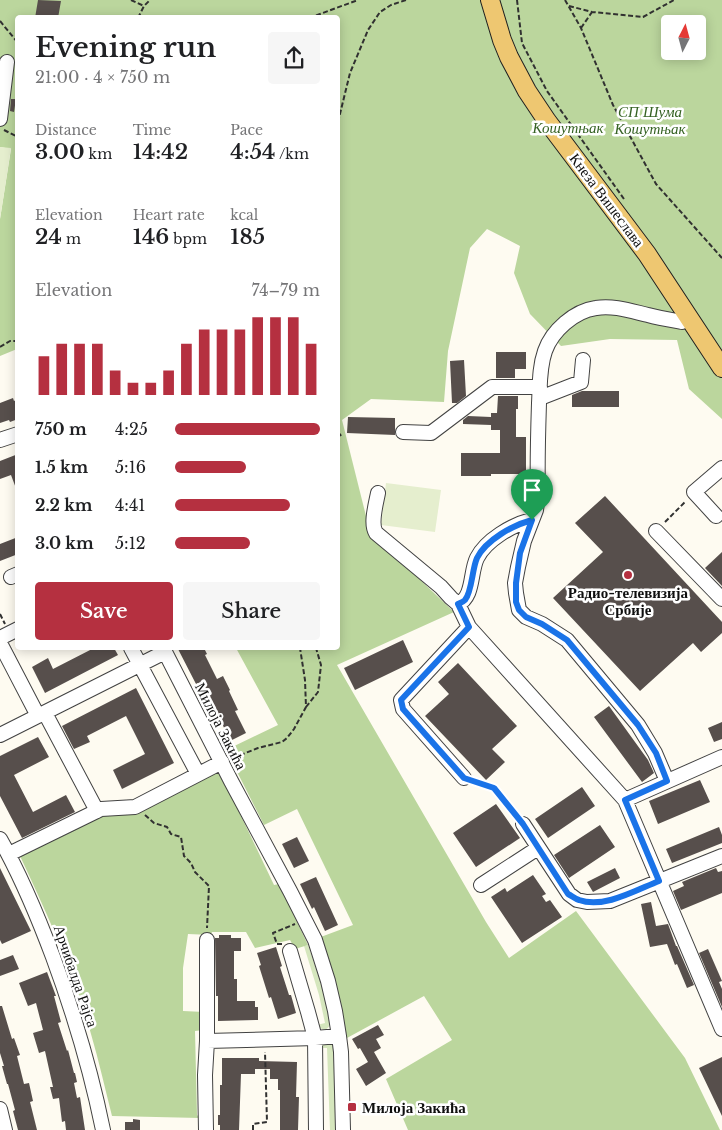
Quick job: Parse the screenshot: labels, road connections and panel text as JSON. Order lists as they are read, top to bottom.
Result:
{
  "streets": {
    "main road": ["Кнеза Вишеслава"],
    "street": ["Милоја Закића", "Арчибалда Рајса"]
  },
  "parks": ["СП Шума Кошутњак", "Кошутњак"],
  "places": {
    "other": ["Радио-телевизија Србије"],
    "transit": ["Милоја Закића"]
  },
  "north": "top",
  "page": {
    "heading": ["Evening run", "21:00 · 4 × 750 m"],
    "stats": [
      ["Distance", "3.00 km"],
      ["Time", "14:42"],
      ["Pace", "4:54 /km"],
      ["Elevation", "24 m"],
      ["Heart rate", "146 bpm"],
      ["kcal", "185"]
    ],
    "chart": ["Elevation", "74–79 m"],
    "list": [
      {
        "name": "750 m",
        "note": "4:25"
      },
      {
        "name": "1.5 km",
        "note": "5:16"
      },
      {
        "name": "2.2 km",
        "note": "4:41"
      },
      {
        "name": "3.0 km",
        "note": "5:12"
      }
    ],
    "buttons": ["Save", "Share"]
  }
}
